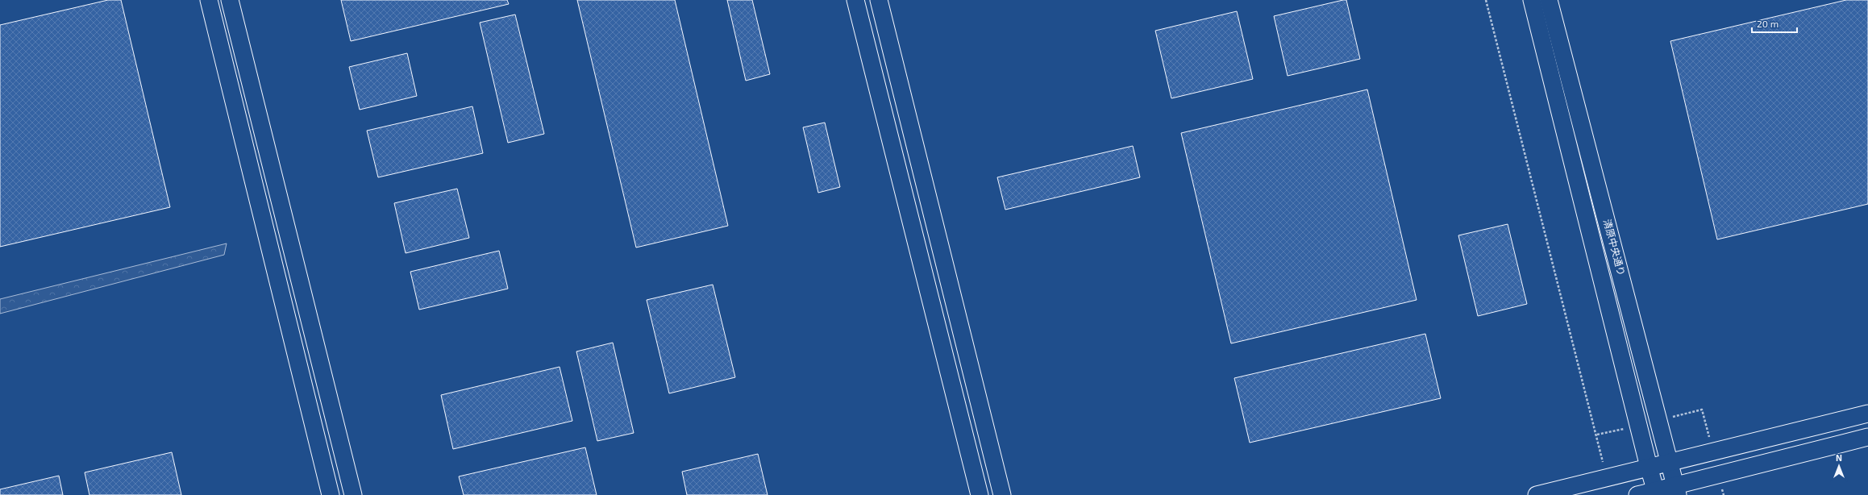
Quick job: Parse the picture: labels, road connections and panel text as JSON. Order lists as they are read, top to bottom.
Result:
{
  "streets": {
    "street": ["清原中央通り"]
  },
  "scale_bar": "20 m",
  "north": "top"
}
